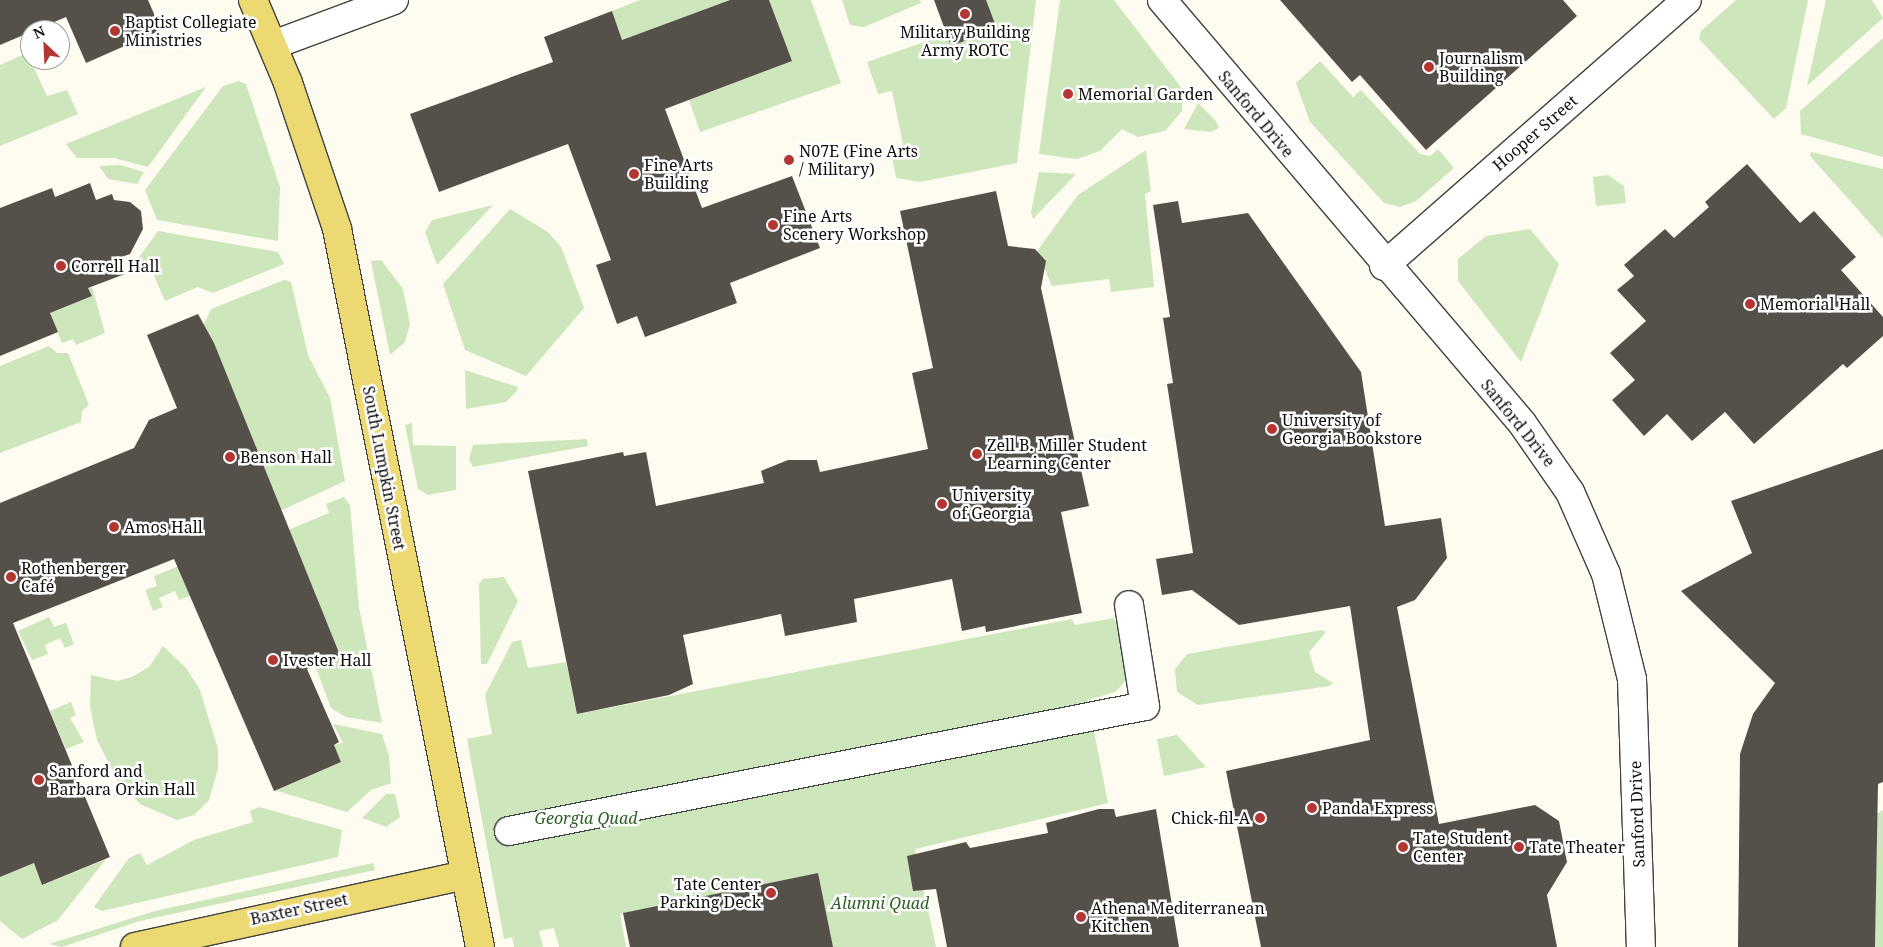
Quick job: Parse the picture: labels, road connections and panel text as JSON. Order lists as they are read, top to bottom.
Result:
{
  "streets": {
    "main road": ["South Lumpkin Street", "Baxter Street"],
    "street": ["Sanford Drive", "Hooper Street"]
  },
  "crossings": [
    ["Sanford Drive", "Hooper Street"],
    ["South Lumpkin Street", "Baxter Street"]
  ],
  "parks": ["Georgia Quad", "Alumni Quad"],
  "places": [
    "Military Building Army ROTC",
    "Baptist Collegiate Ministries",
    "Journalism Building",
    "Memorial Garden",
    "N07E (Fine Arts / Military)",
    "Fine Arts Building",
    "Fine Arts Scenery Workshop",
    "Correll Hall",
    "Memorial Hall",
    "University of Georgia Bookstore",
    "Zell B. Miller Student Learning Center",
    "Benson Hall",
    "University of Georgia",
    "Amos Hall",
    "Rothenberger Café",
    "Ivester Hall",
    "Sanford and Barbara Orkin Hall",
    "Panda Express",
    "Chick-fil-A",
    "Tate Student Center",
    "Tate Theater",
    "Tate Center Parking Deck",
    "Athena Mediterranean Kitchen"
  ],
  "north": "top left"
}
